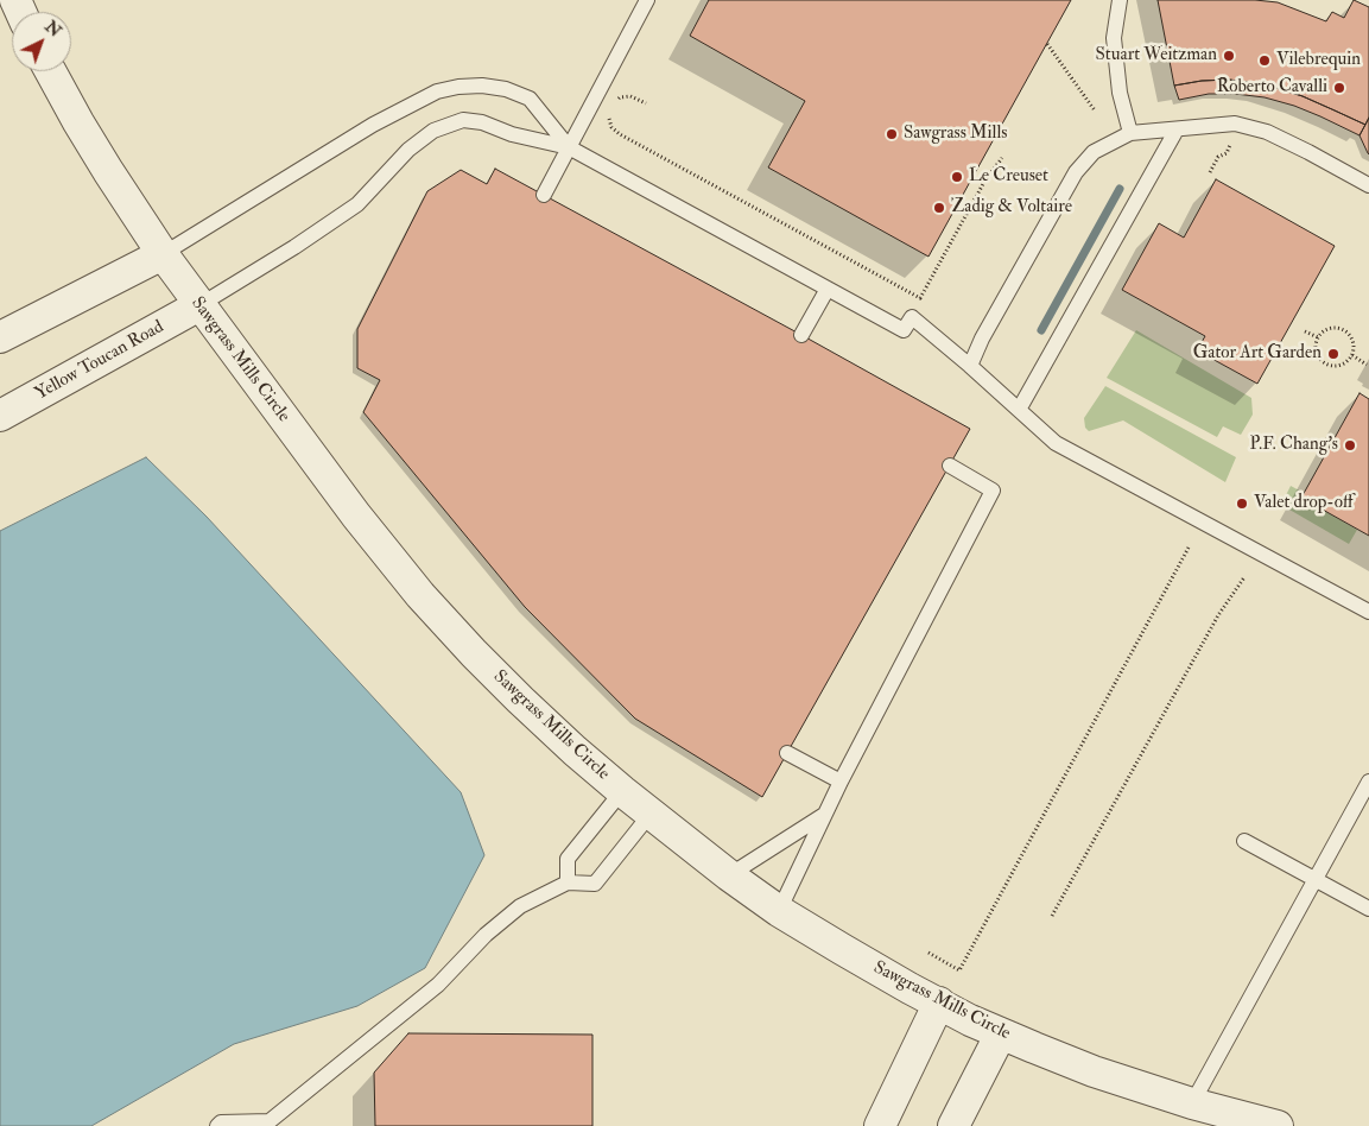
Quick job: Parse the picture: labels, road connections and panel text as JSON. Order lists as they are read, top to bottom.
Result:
{
  "streets": {
    "street": ["Sawgrass Mills Circle", "Yellow Toucan Road"]
  },
  "crossings": [
    ["Sawgrass Mills Circle", "Yellow Toucan Road"]
  ],
  "places": [
    "Stuart Weitzman",
    "Vilebrequin",
    "Roberto Cavalli",
    "Sawgrass Mills",
    "Le Creuset",
    "Zadig & Voltaire",
    "Gator Art Garden",
    "P.F. Chang's",
    "Valet drop-off"
  ],
  "north": "top right"
}
